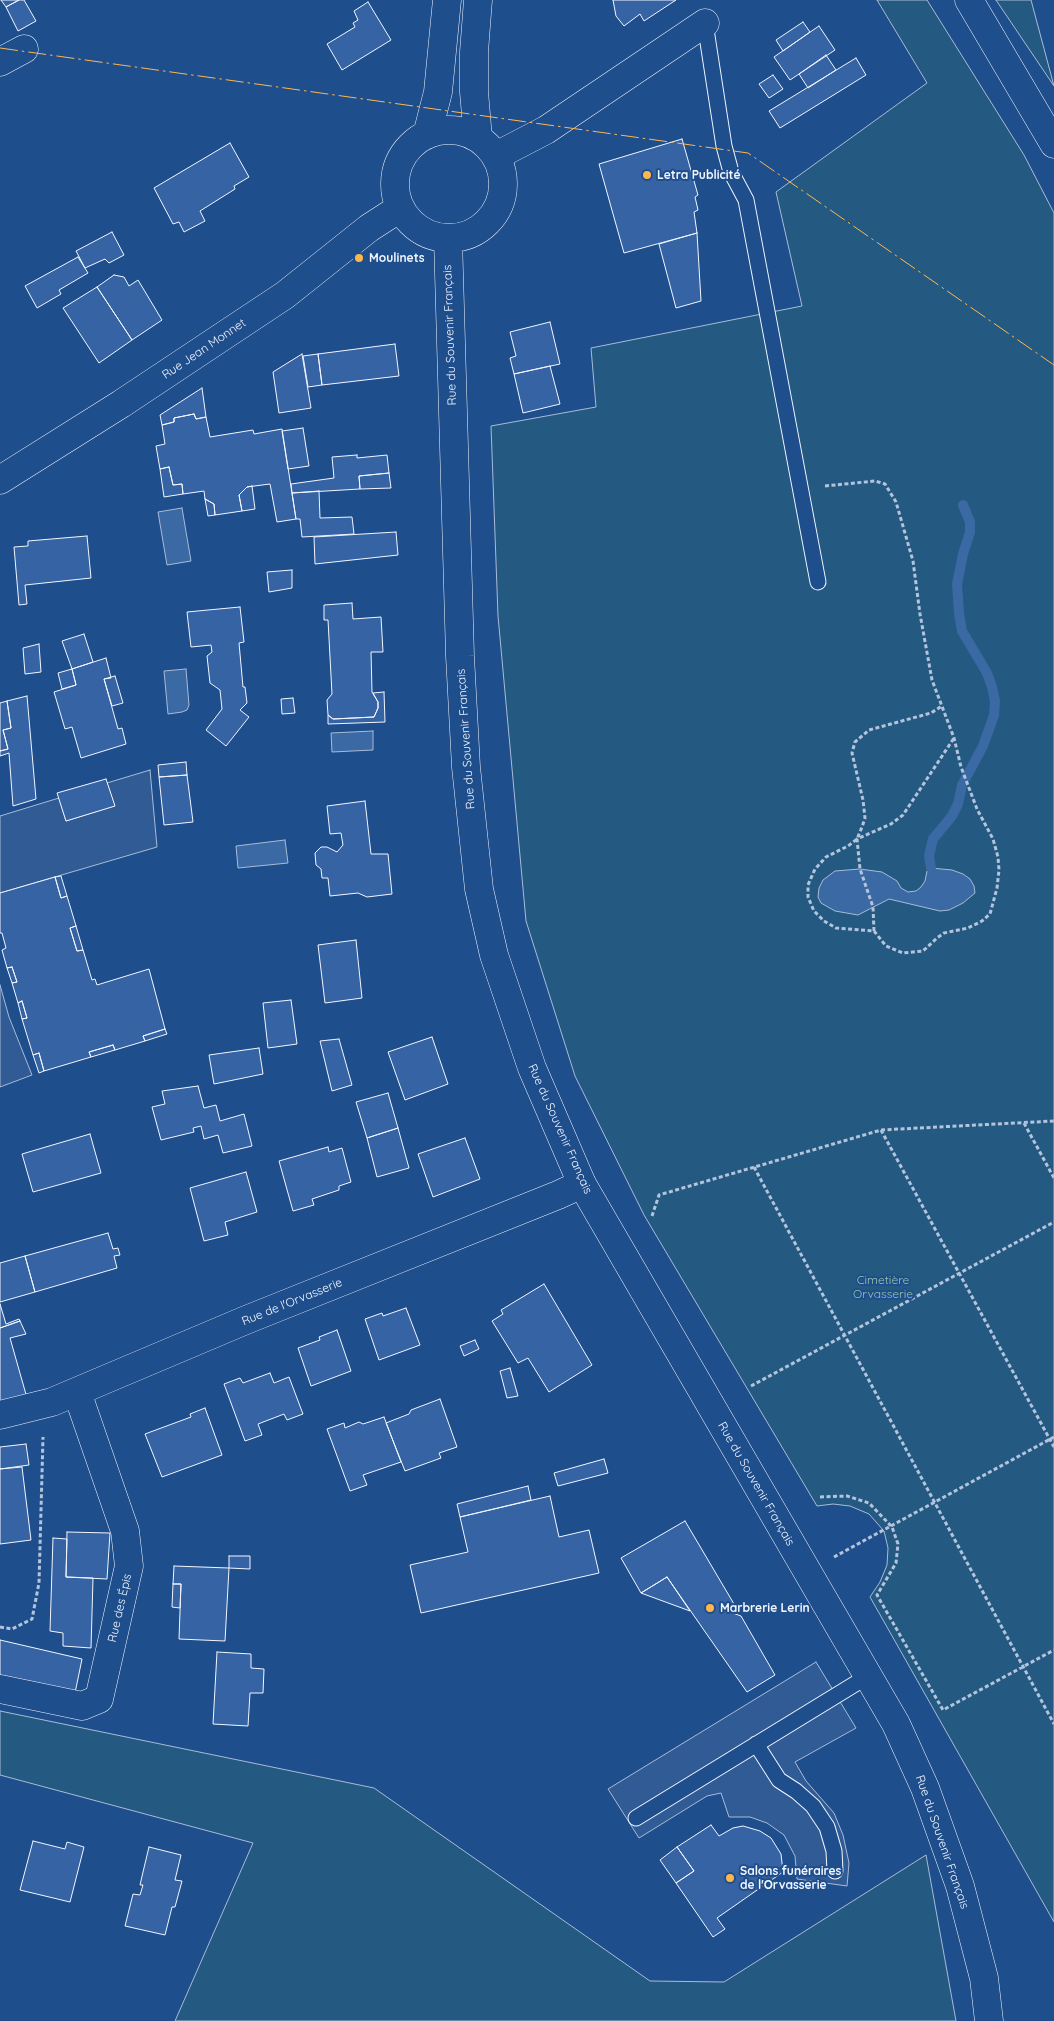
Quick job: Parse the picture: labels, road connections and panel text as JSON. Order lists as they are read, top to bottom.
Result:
{
  "streets": {
    "main road": [
      "Rue du Souvenir Français",
      "Rue Jean Monnet",
      "Rue de l'Orvasserie",
      "Rue des Épis"
    ]
  },
  "crossings": [
    ["Rue du Souvenir Français", "Rue Jean Monnet"],
    ["Rue du Souvenir Français", "Rue de l'Orvasserie"],
    ["Rue de l'Orvasserie", "Rue des Épis"]
  ],
  "parks": ["Cimetière Orvasserie"],
  "places": [
    "Letra Publicité",
    "Moulinets",
    "Marbrerie Lerin",
    "Salons funéraires de l'Orvasserie"
  ]
}
